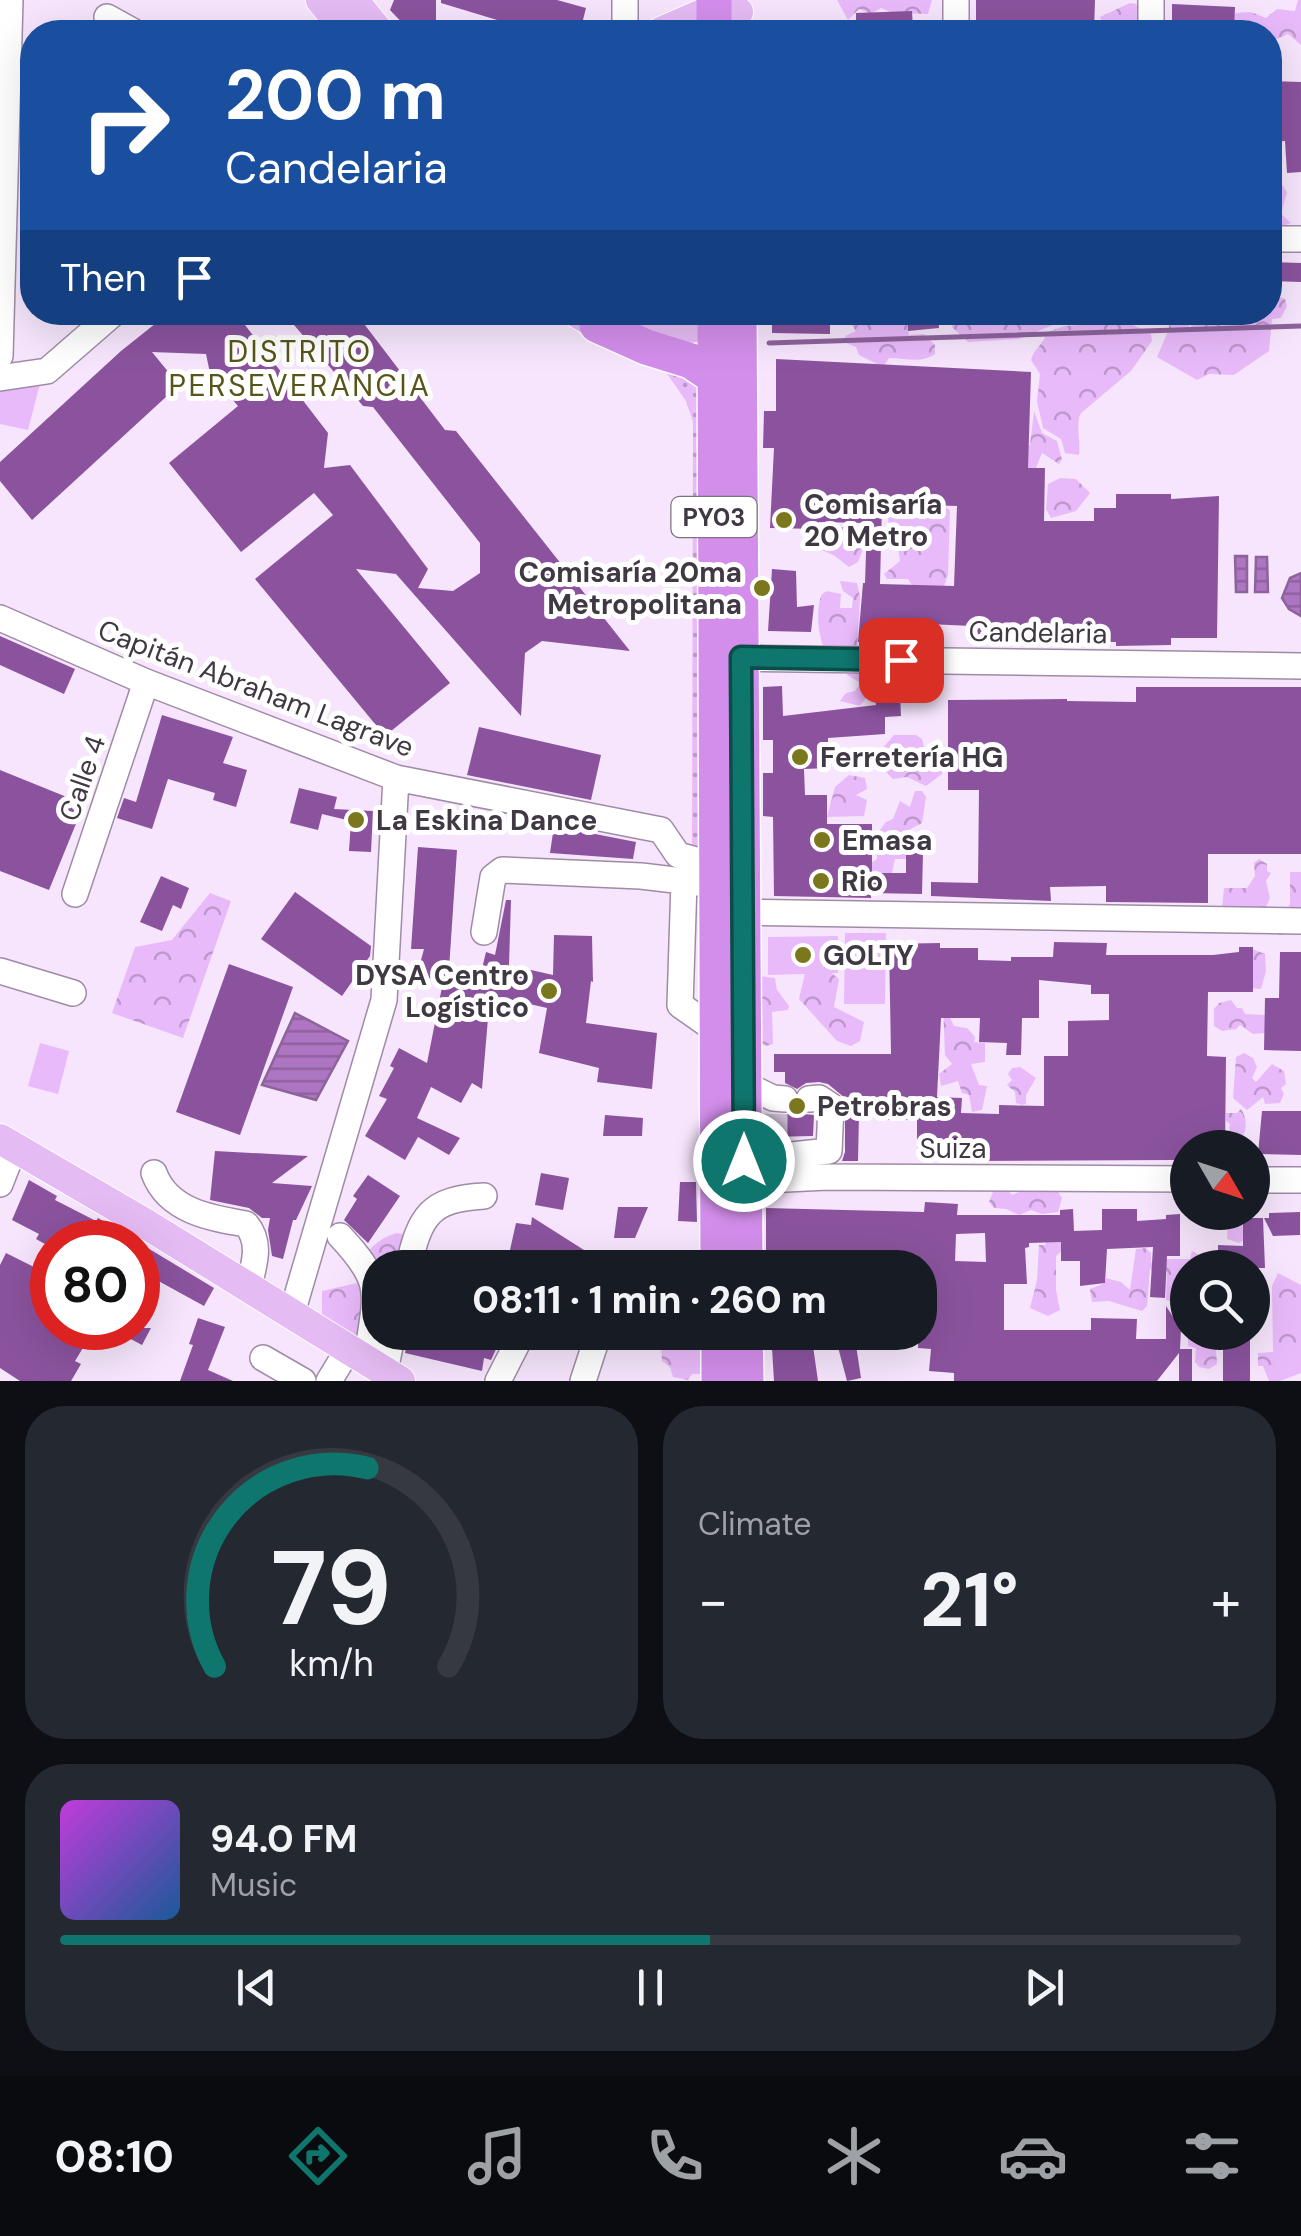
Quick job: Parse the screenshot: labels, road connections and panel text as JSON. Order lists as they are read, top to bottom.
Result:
{
  "streets": {
    "highway": ["PY03"],
    "street": [
      "Candelaria",
      "Capitán Abraham Lagrave",
      "Calle 4",
      "Suiza"
    ]
  },
  "crossings": [
    ["PY03", "Candelaria"],
    ["PY03", "Capitán Abraham Lagrave"],
    ["PY03", "Suiza"],
    ["Capitán Abraham Lagrave", "Calle 4"]
  ],
  "districts": ["DISTRITO PERSEVERANCIA"],
  "places": [
    "Comisaría 20 Metro",
    "Comisaría 20ma Metropolitana",
    "Ferretería HG",
    "La Eskina Dance",
    "Emasa",
    "Rio",
    "GOLTY",
    "DYSA Centro Logístico",
    "Petrobras"
  ],
  "north": "bottom right",
  "page": {
    "turn": ["200 m", "Candelaria"],
    "then": "Then",
    "limit": "80",
    "trip": "08:11 · 1 min · 260 m",
    "tile": "Climate",
    "heat": ["−", "21°", "+"],
    "song": ["94.0 FM", "Music"],
    "tabs": "08:10",
    "gauge": ["79", "km/h"]
  }
}
